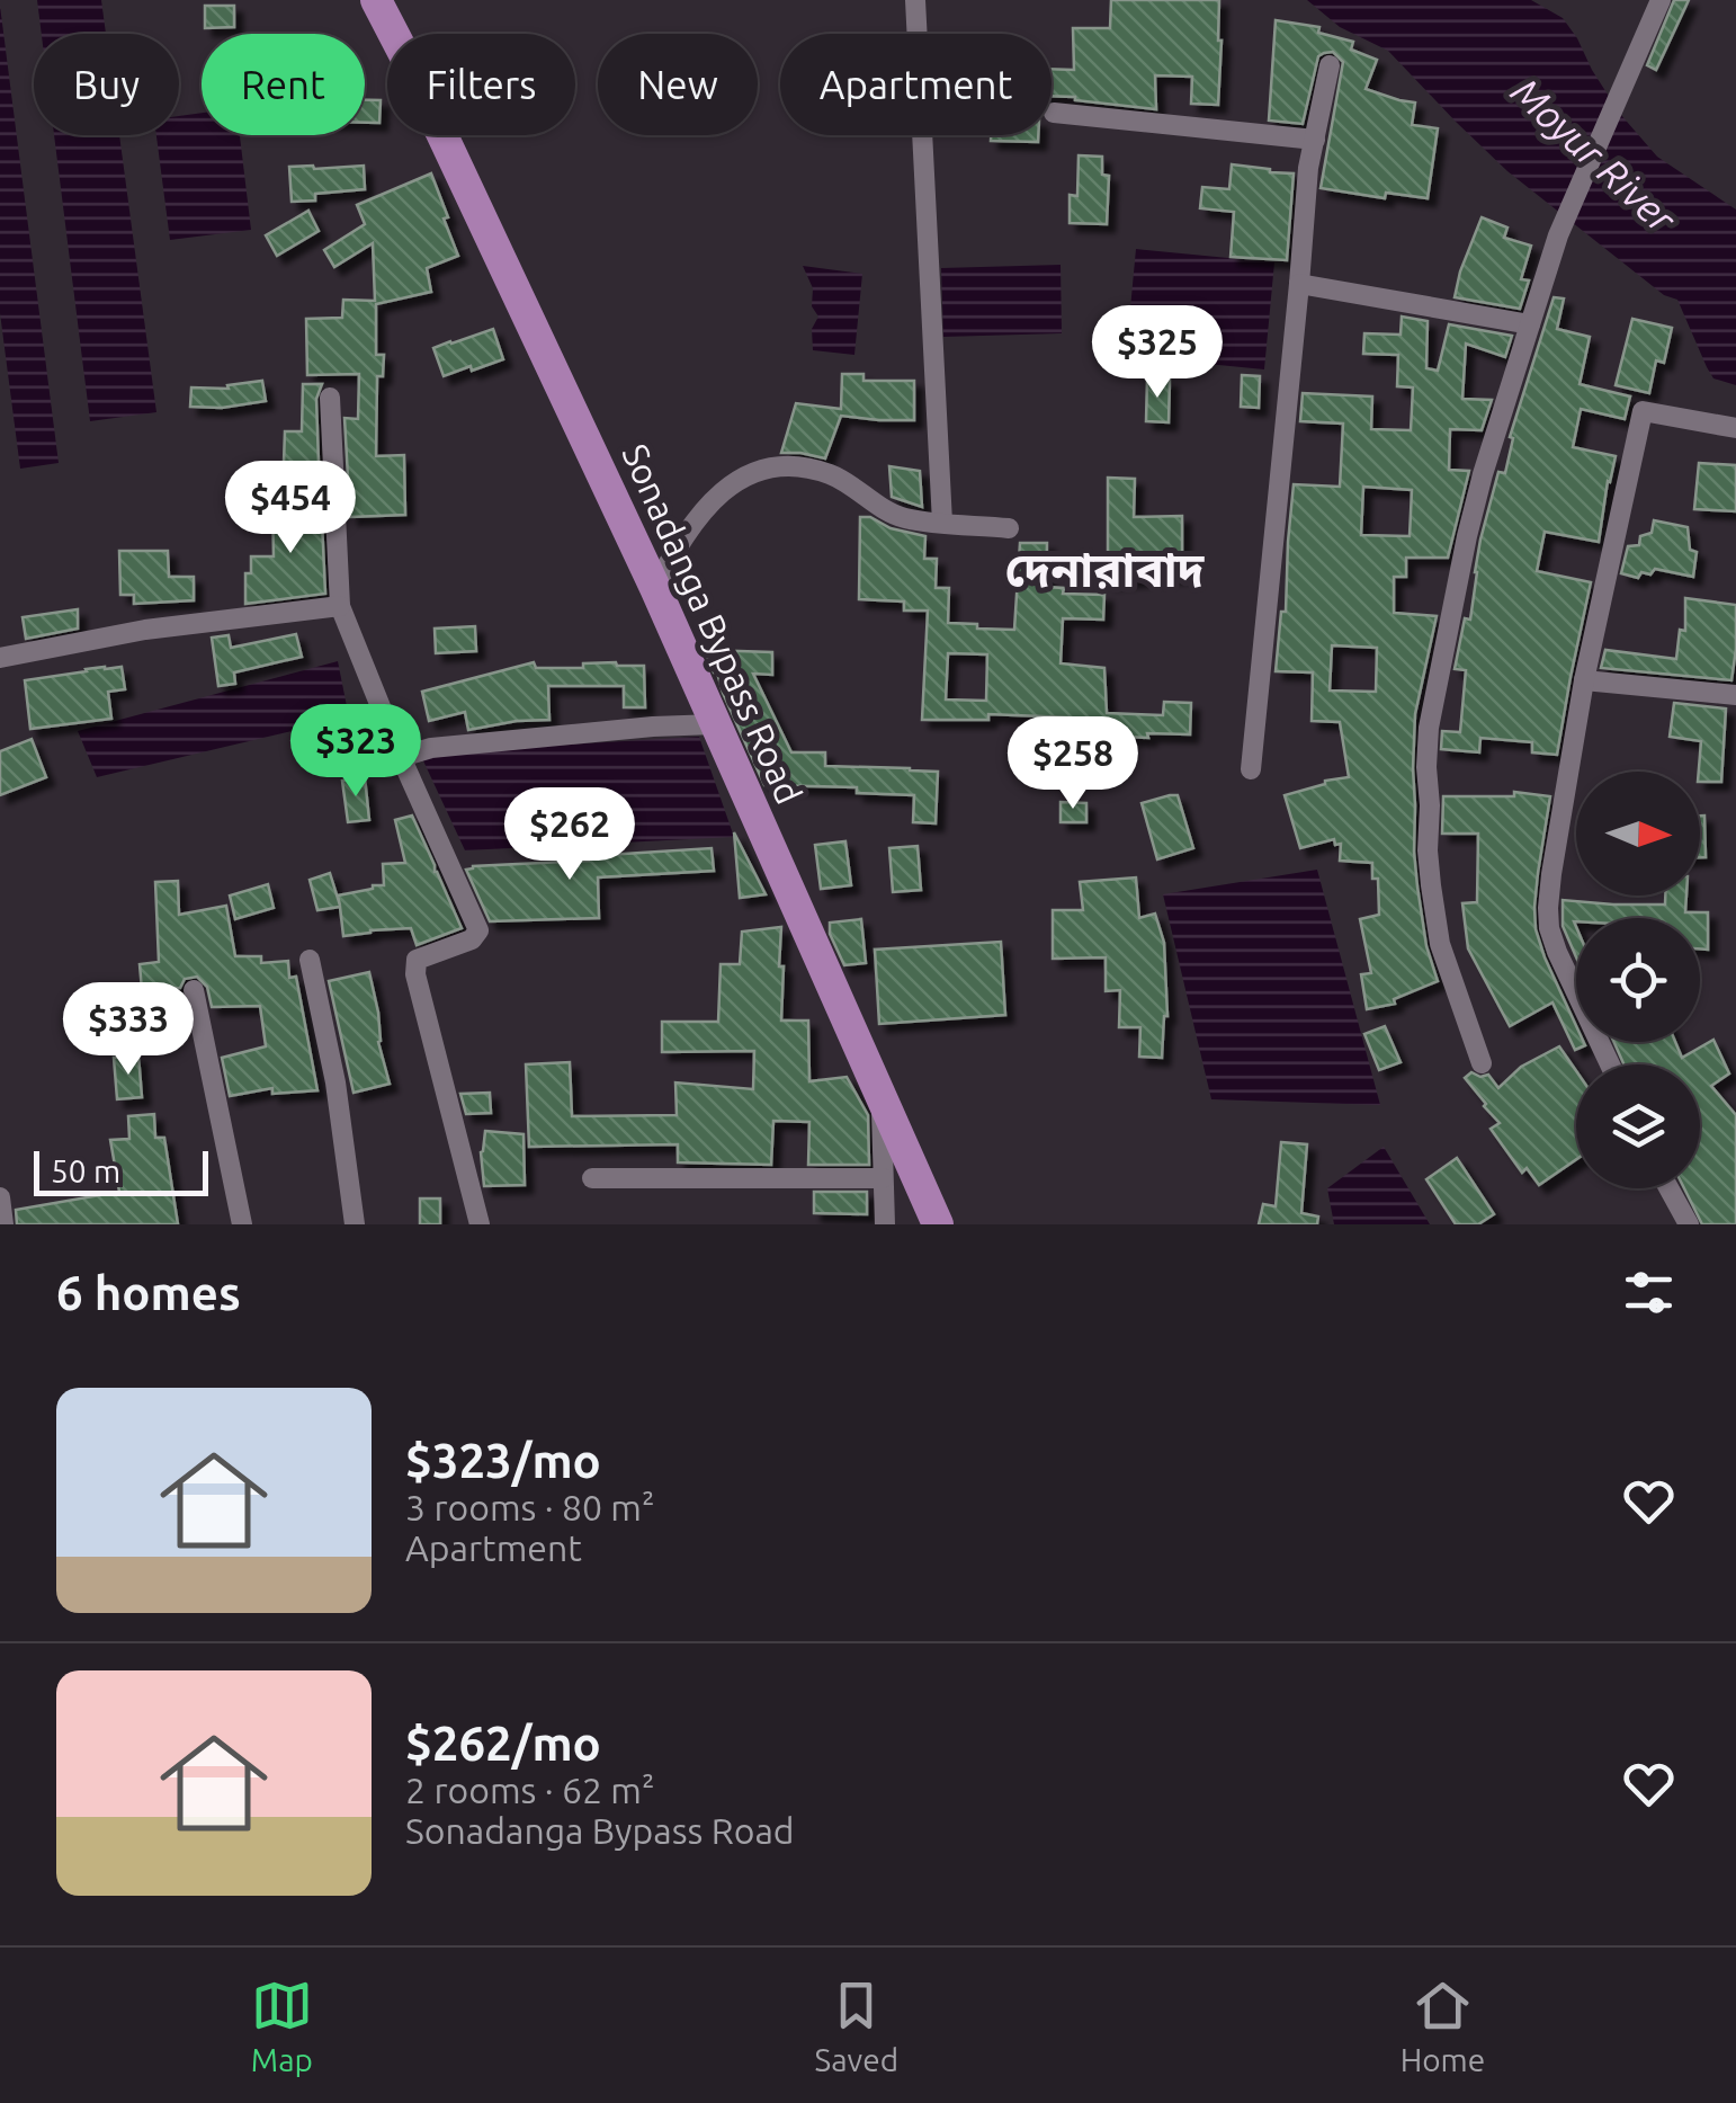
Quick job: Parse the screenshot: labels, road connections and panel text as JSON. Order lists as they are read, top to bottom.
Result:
{
  "streets": {
    "main road": ["Sonadanga Bypass Road"]
  },
  "districts": ["দেনারাবাদ"],
  "water": ["Moyur River"],
  "scale_bar": "50 m",
  "north": "right",
  "page": {
    "chip": [
      "Buy",
      "Rent",
      "Filters",
      "New",
      "Apartment"
    ],
    "price": [
      "$325",
      "$454",
      "$323",
      "$258",
      "$262",
      "$333"
    ],
    "scale": "50 m",
    "heading": "6 homes",
    "list": [
      {
        "name": "$323/mo",
        "note": "3 rooms · 80 m² · Apartment"
      },
      {
        "name": "$262/mo",
        "note": "2 rooms · 62 m² · Sonadanga Bypass Road"
      }
    ],
    "tabs": ["Map", "Saved", "Home"]
  }
}
